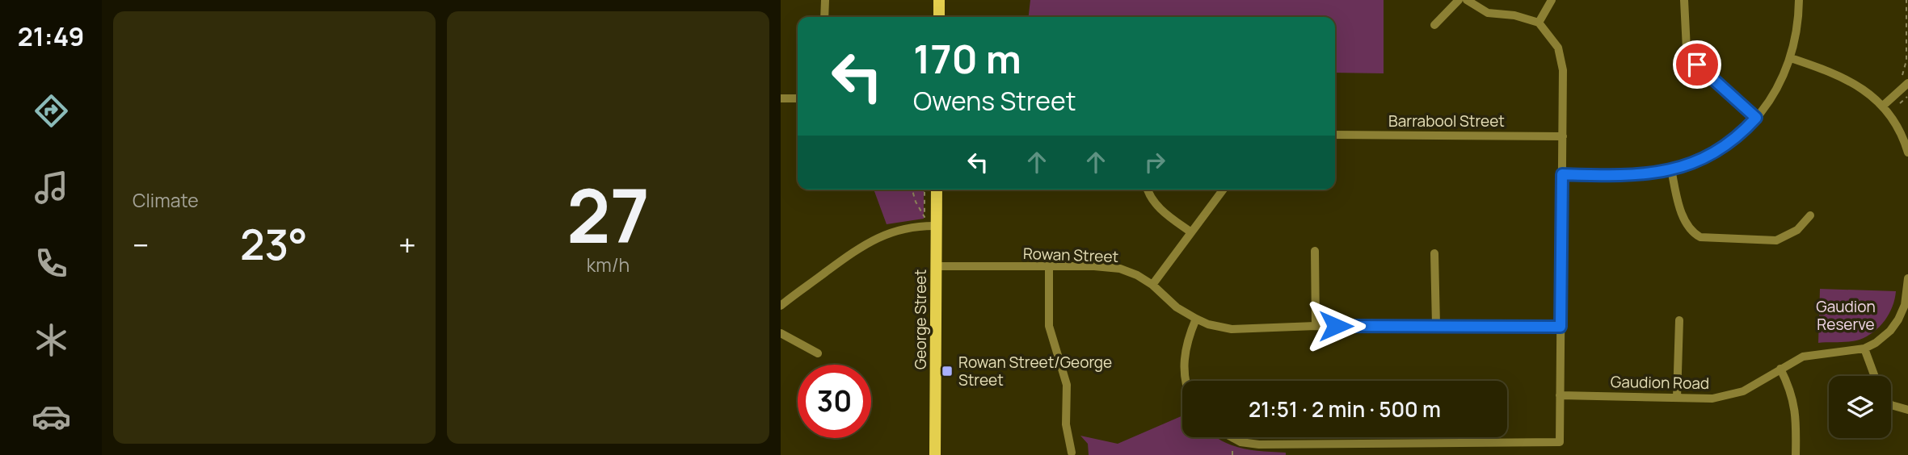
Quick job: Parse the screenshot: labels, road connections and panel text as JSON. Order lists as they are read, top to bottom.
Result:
{
  "streets": {
    "main road": ["George Street"],
    "street": ["Barrabool Street", "Rowan Street", "Gaudion Road"]
  },
  "crossings": [
    ["Rowan Street", "George Street"]
  ],
  "parks": ["Gaudion Reserve"],
  "places": {
    "transit": ["Rowan Street/George Street"]
  },
  "page": {
    "tabs": "21:49",
    "tile": [
      "Climate",
      ["27", "km/h"]
    ],
    "turn": ["170 m", "Owens Street"],
    "heat": ["−", "23°", "+"],
    "limit": "30",
    "trip": "21:51 · 2 min · 500 m"
  }
}
